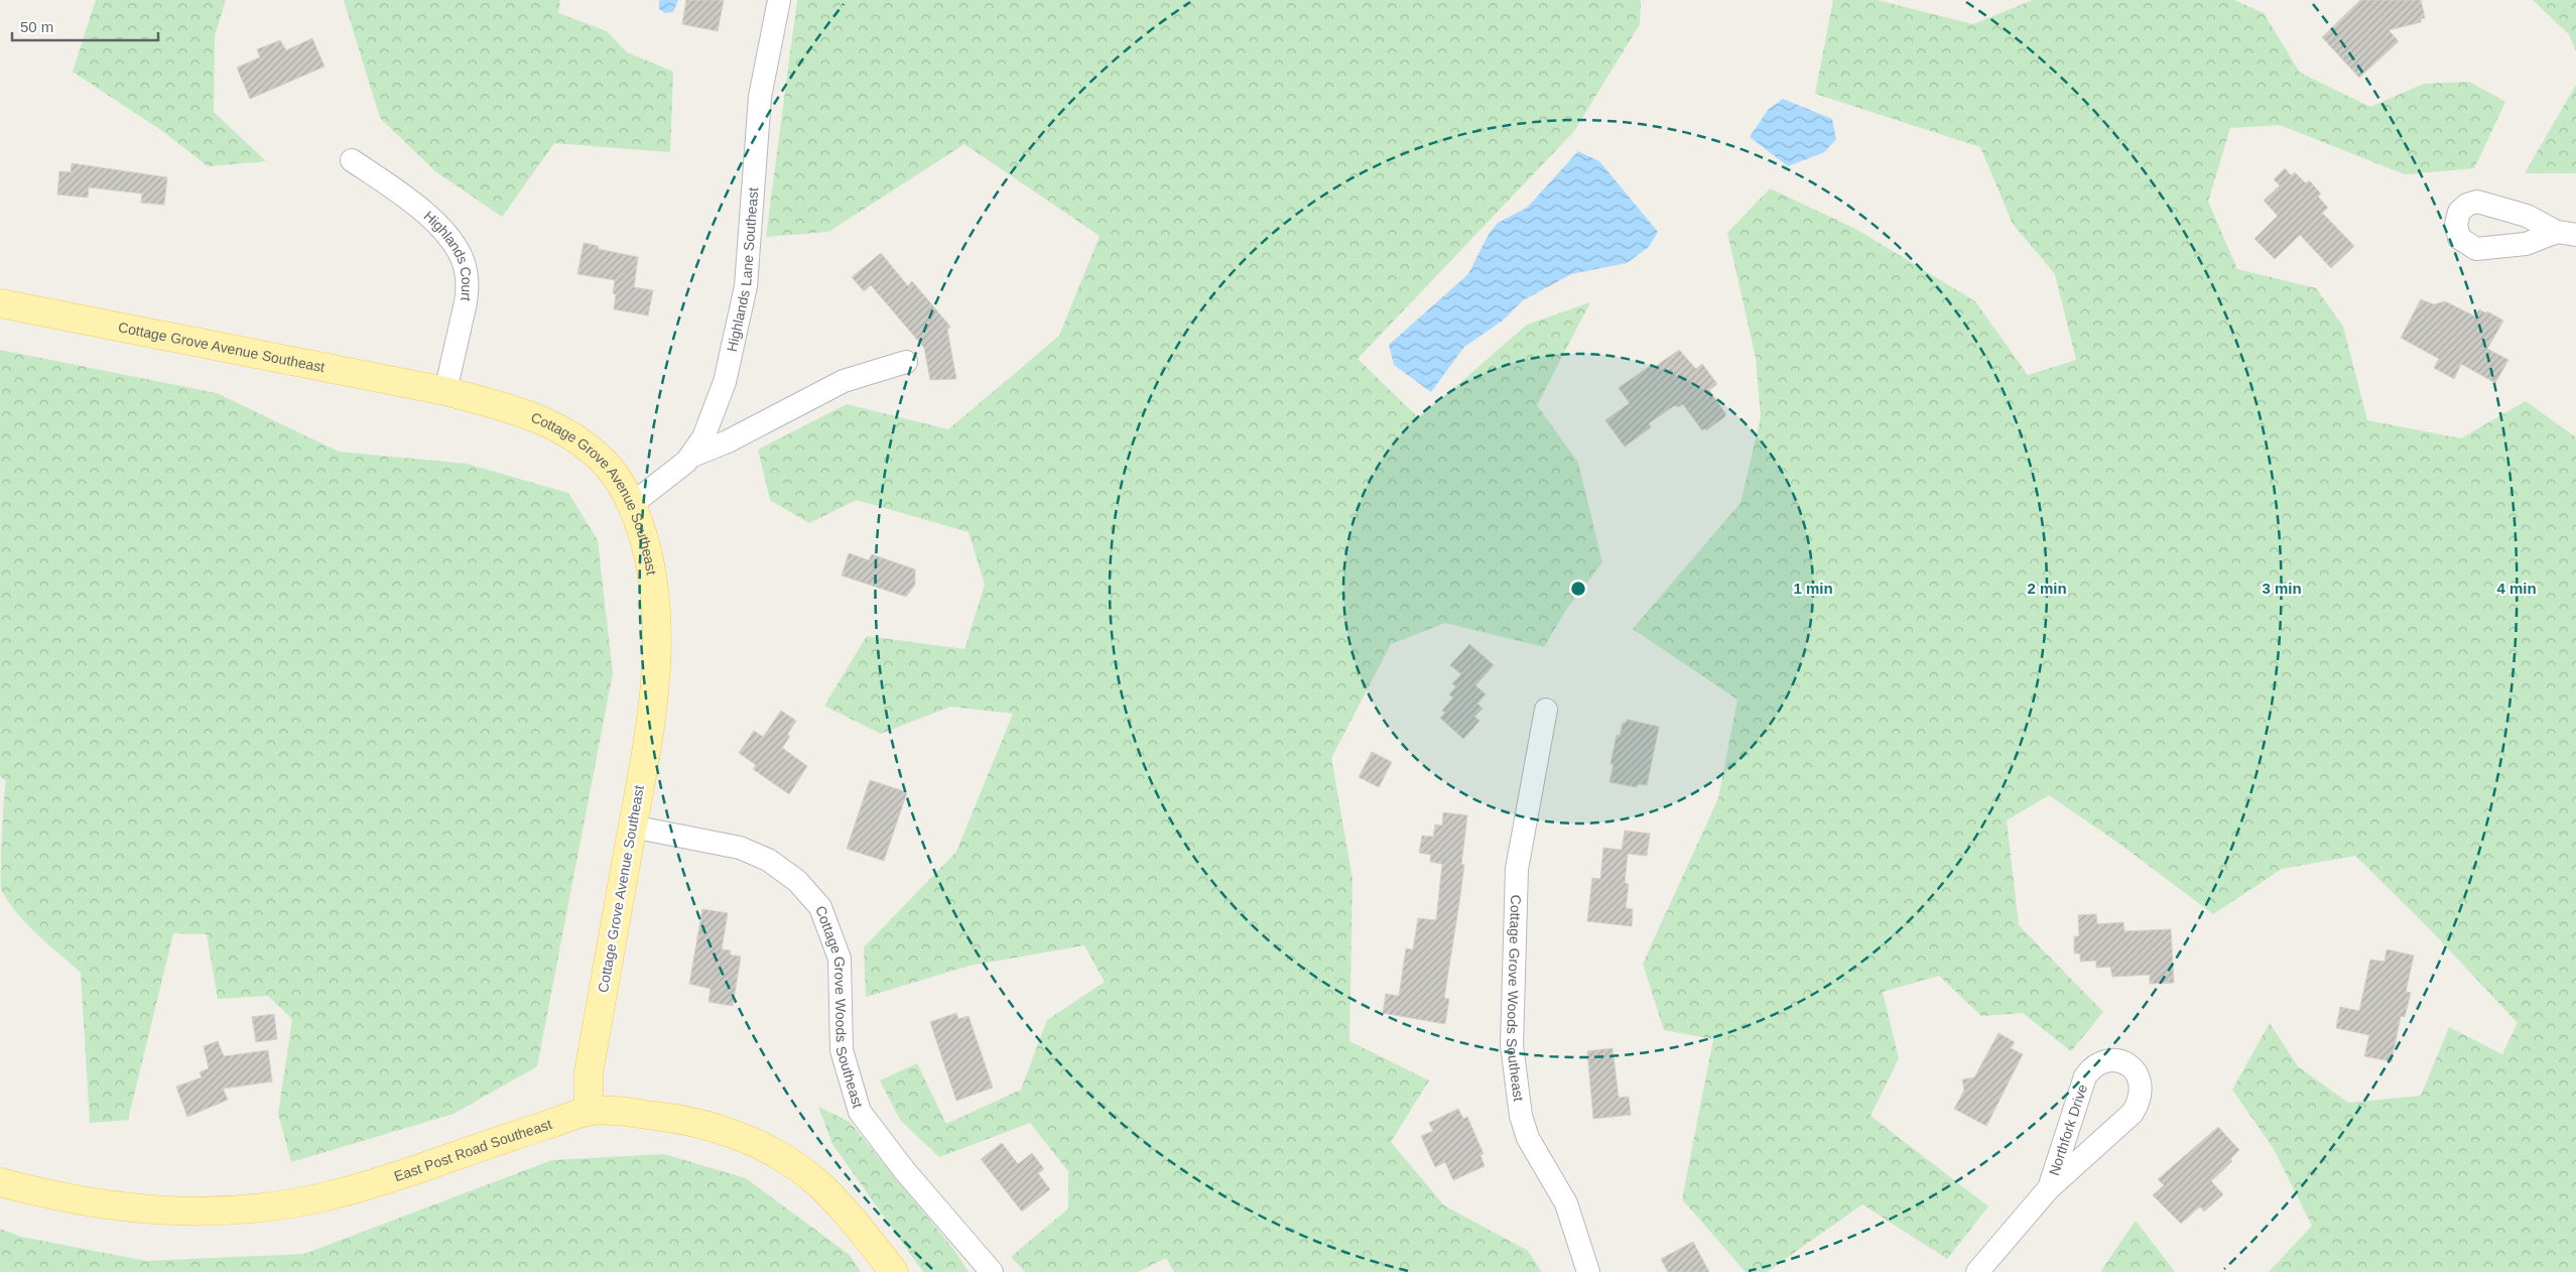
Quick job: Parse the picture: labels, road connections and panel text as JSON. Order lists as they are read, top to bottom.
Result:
{
  "streets": {
    "main road": ["Cottage Grove Avenue Southeast", "East Post Road Southeast"],
    "street": [
      "Highlands Court",
      "Highlands Lane Southeast",
      "Cottage Grove Woods Southeast",
      "Northfork Drive"
    ]
  },
  "crossings": [
    ["Highlands Court", "Cottage Grove Avenue Southeast"],
    ["Highlands Lane Southeast", "Cottage Grove Avenue Southeast"],
    ["Cottage Grove Avenue Southeast", "Cottage Grove Woods Southeast"],
    ["Cottage Grove Avenue Southeast", "East Post Road Southeast"]
  ],
  "scale_bar": "50 m",
  "rings": [
    "1 min",
    "2 min",
    "3 min",
    "4 min"
  ]
}
